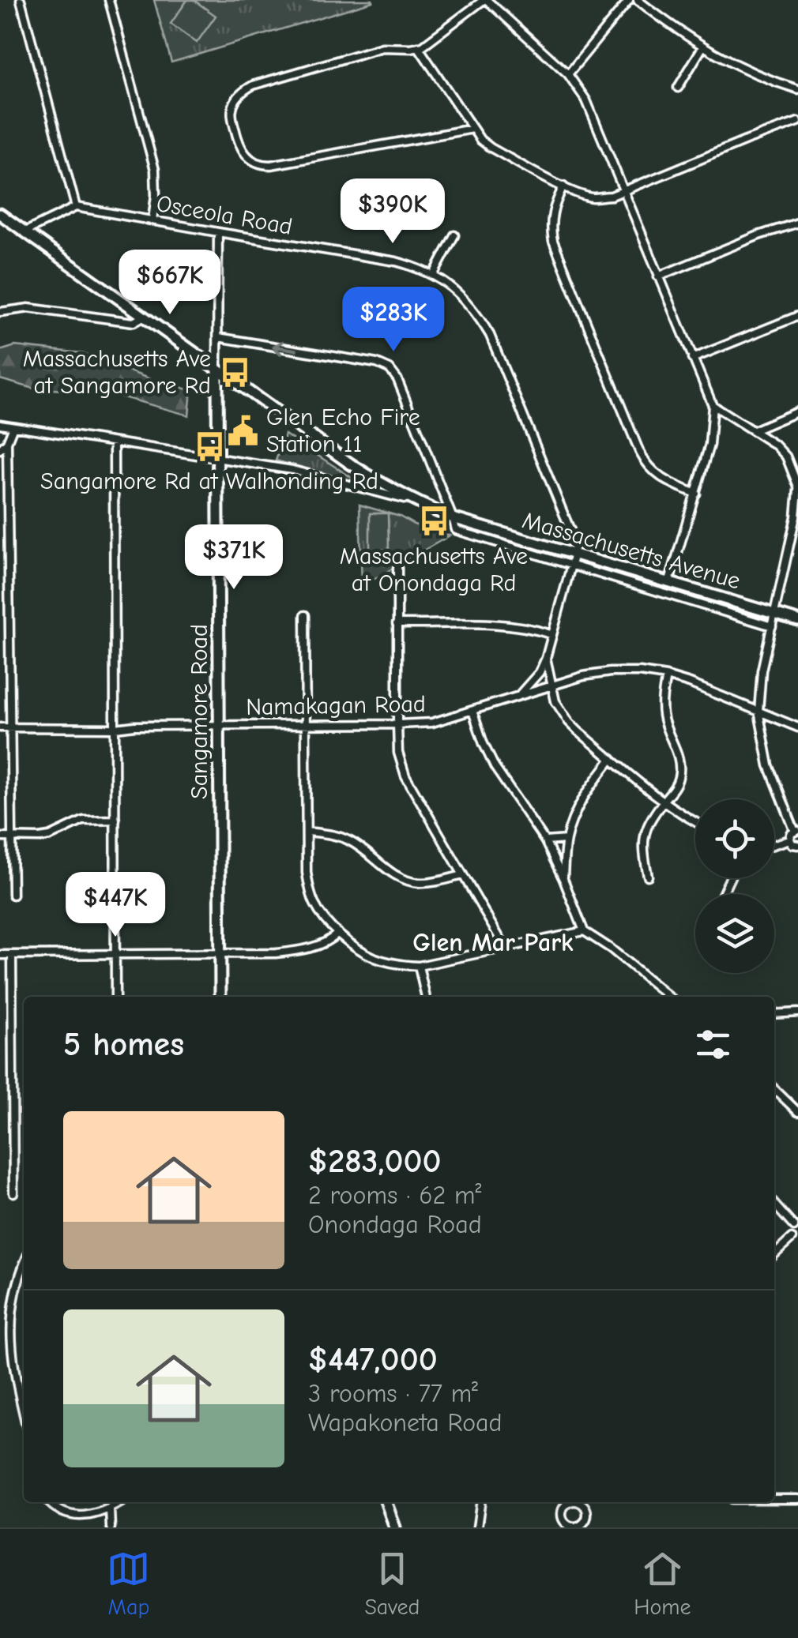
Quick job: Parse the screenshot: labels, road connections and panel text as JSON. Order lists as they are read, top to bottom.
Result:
{
  "streets": {
    "main road": ["Massachusetts Avenue", "Sangamore Road"],
    "street": ["Osceola Road", "Namakagan Road"]
  },
  "crossings": [
    ["Osceola Road", "Massachusetts Avenue"],
    ["Osceola Road", "Sangamore Road"],
    ["Massachusetts Avenue", "Sangamore Road"],
    ["Namakagan Road", "Sangamore Road"]
  ],
  "districts": ["Glen Mar Park"],
  "places": {
    "bus stop": ["Massachusetts Ave at Sangamore Rd", "Sangamore Rd at Walhonding Rd", "Massachusetts Ave at Onondaga Rd"],
    "public building": ["Glen Echo Fire Station 11"]
  },
  "page": {
    "price": [
      "$390K",
      "$667K",
      "$283K",
      "$371K",
      "$447K"
    ],
    "heading": "5 homes",
    "list": [
      {
        "name": "$283,000",
        "note": "2 rooms · 62 m² · Onondaga Road"
      },
      {
        "name": "$447,000",
        "note": "3 rooms · 77 m² · Wapakoneta Road"
      }
    ],
    "tabs": ["Map", "Saved", "Home"]
  }
}
